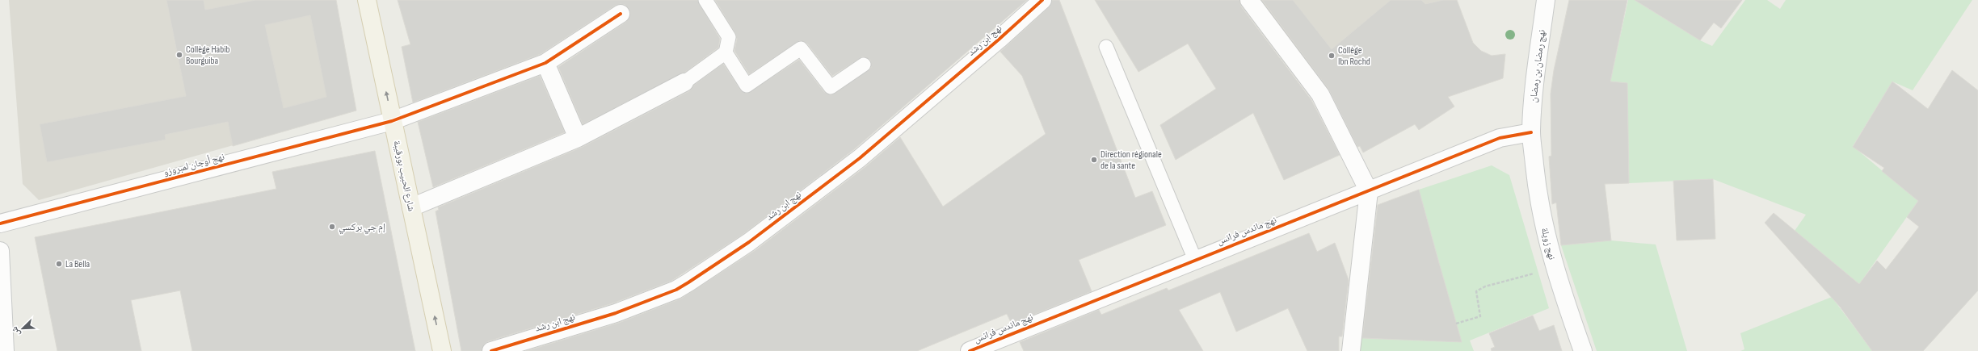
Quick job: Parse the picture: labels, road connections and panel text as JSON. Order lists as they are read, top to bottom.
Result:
{
  "streets": {
    "main road": ["شارع الحبيب بورقيبة"],
    "street": [
      "نهج ابن رشد",
      "نهج رمضان بن رمضان",
      "نهج أوجان لمبروزو",
      "نهج ماندس فرانس",
      "نهج زويلة"
    ]
  },
  "crossings": [
    ["نهج رمضان بن رمضان", "نهج ماندس فرانس"],
    ["نهج رمضان بن رمضان", "نهج زويلة"],
    ["نهج أوجان لمبروزو", "شارع الحبيب بورقيبة"],
    ["نهج ماندس فرانس", "نهج زويلة"]
  ],
  "one_way": ["شارع الحبيب بورقيبة"],
  "places": [
    "Collège Habib Bourguiba",
    "Collège Ibn Rochd",
    "Direction régionale de la sante",
    "إم جي بركسي",
    "La Bella"
  ],
  "north": "bottom left"
}
